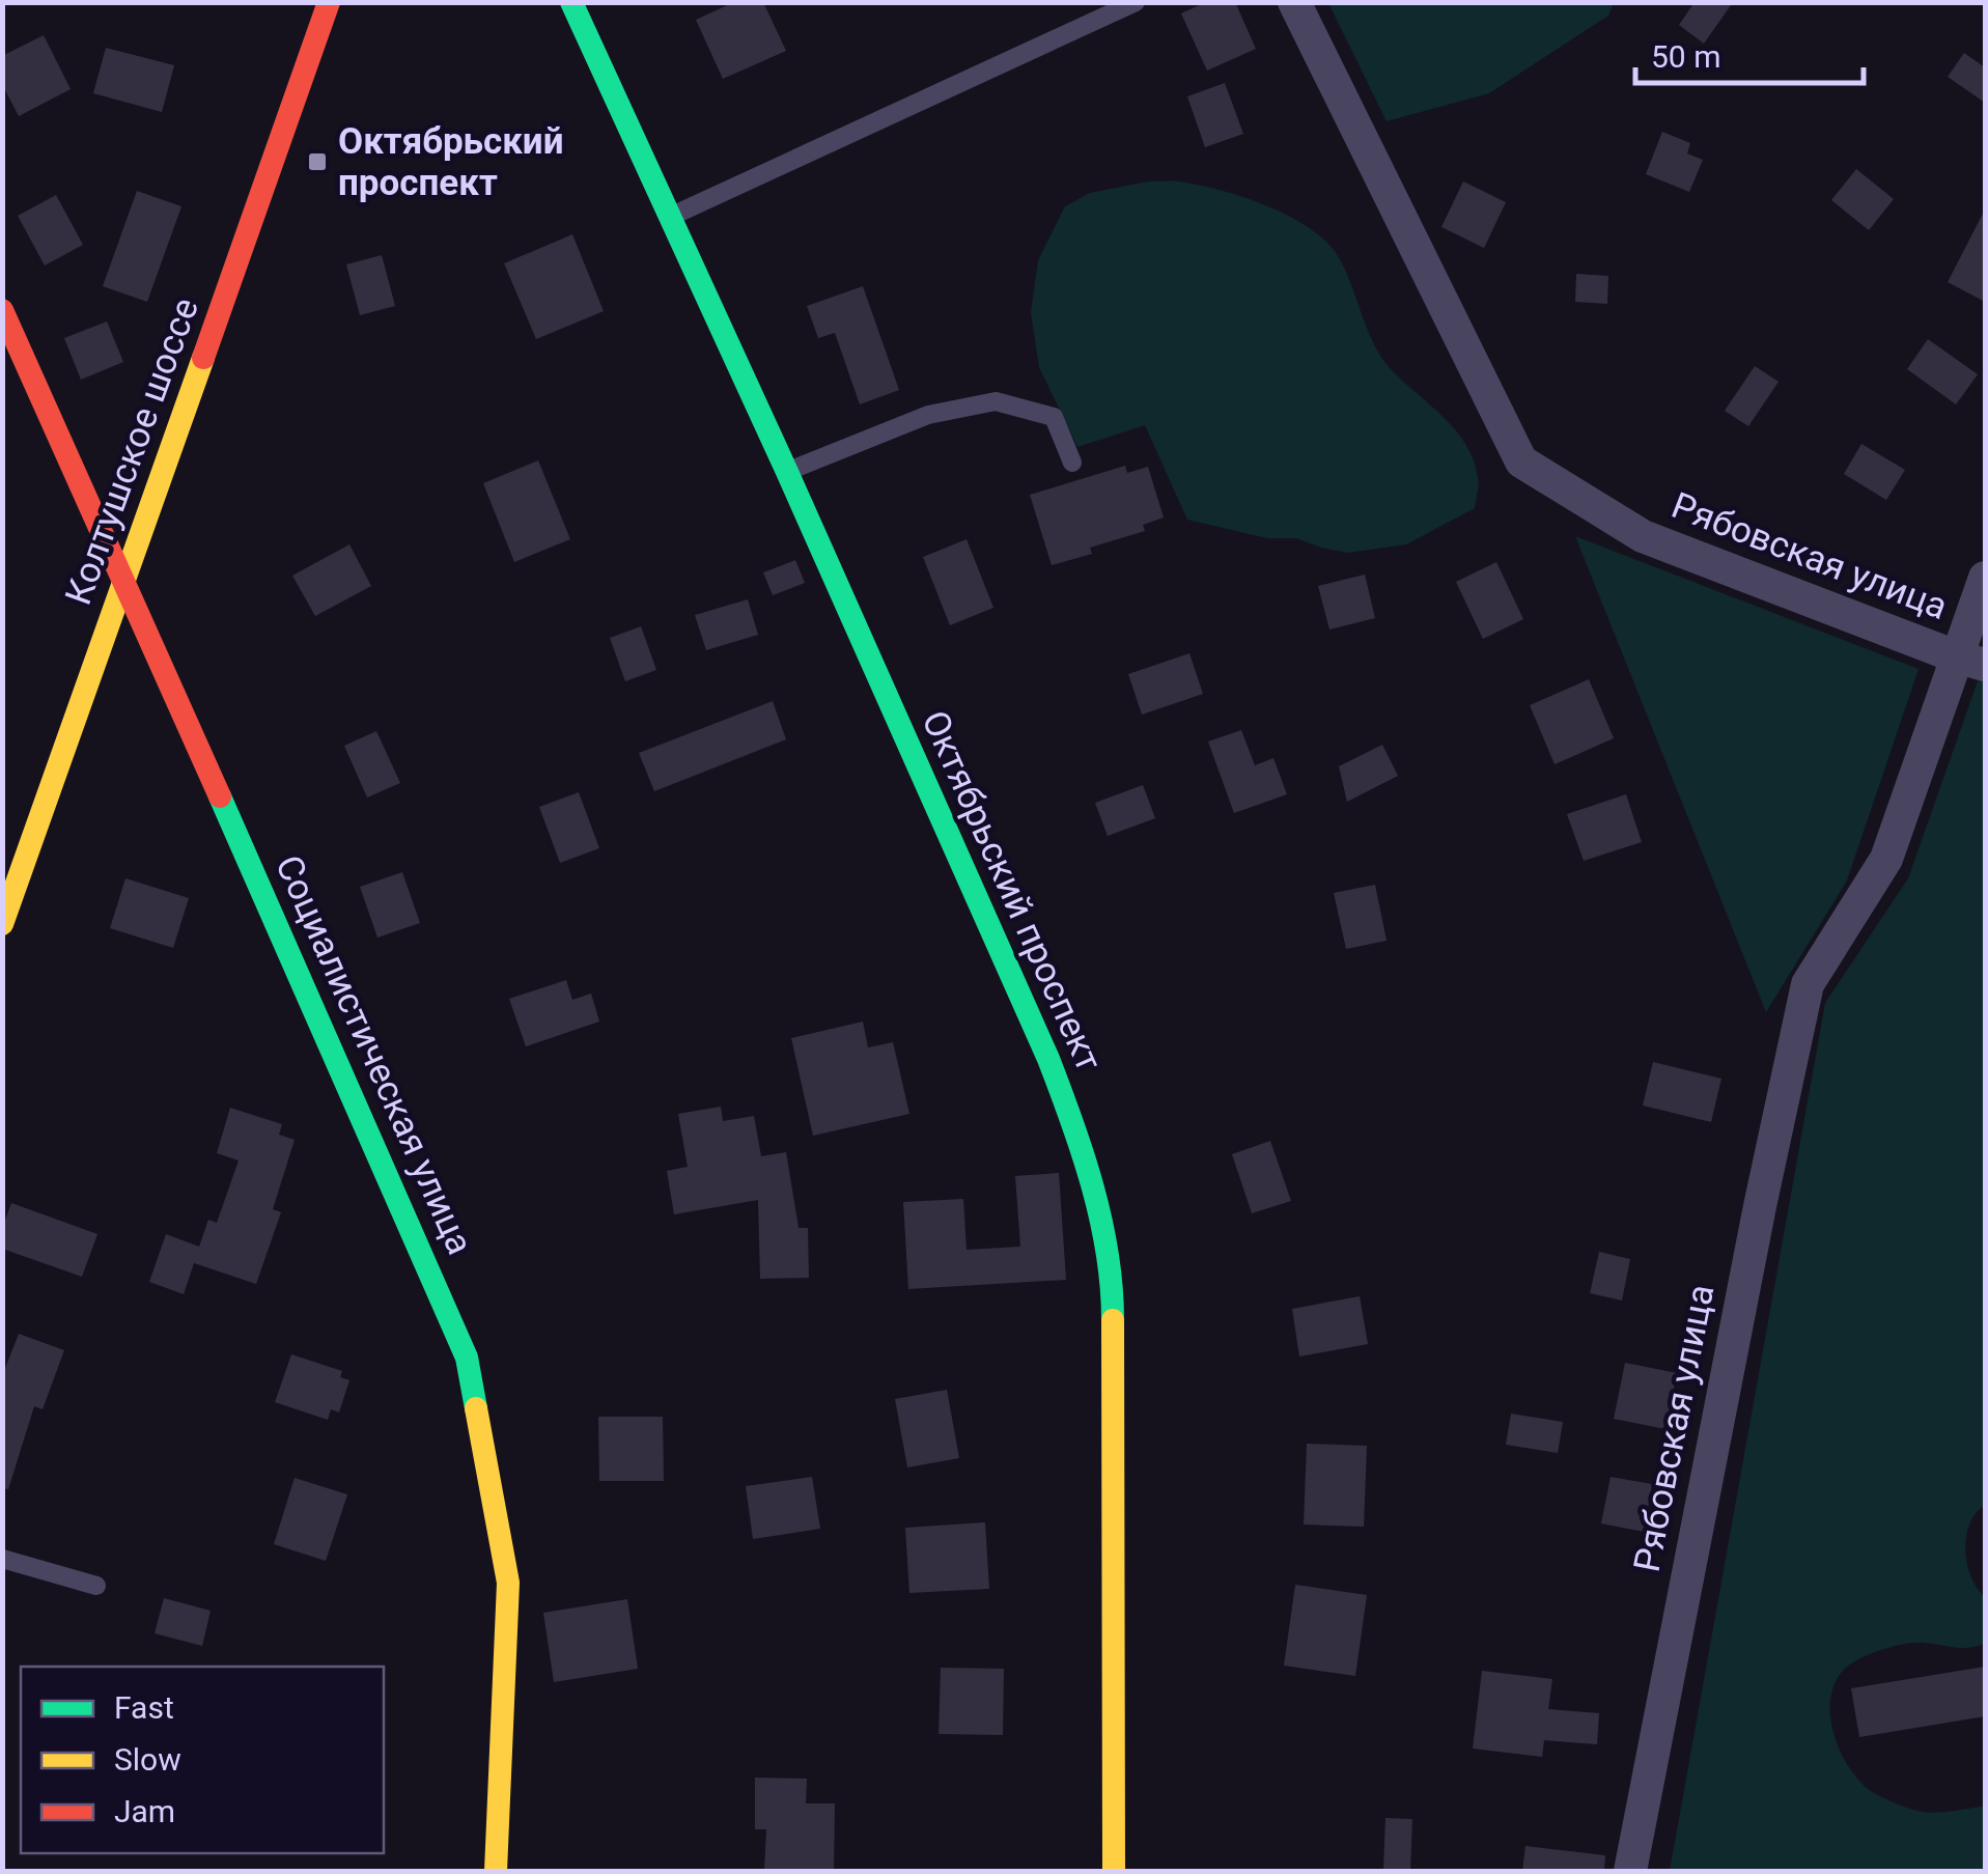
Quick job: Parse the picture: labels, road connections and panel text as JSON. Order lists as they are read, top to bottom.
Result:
{
  "streets": {
    "street": [
      "Колтушское шоссе",
      "Рябовская улица",
      "Октябрьский проспект",
      "Социалистическая улица"
    ]
  },
  "crossings": [
    ["Колтушское шоссе", "Социалистическая улица"]
  ],
  "places": {
    "transit": ["Октябрьский проспект"]
  },
  "legend": ["Fast", "Slow", "Jam"],
  "scale_bar": "50 m"
}
